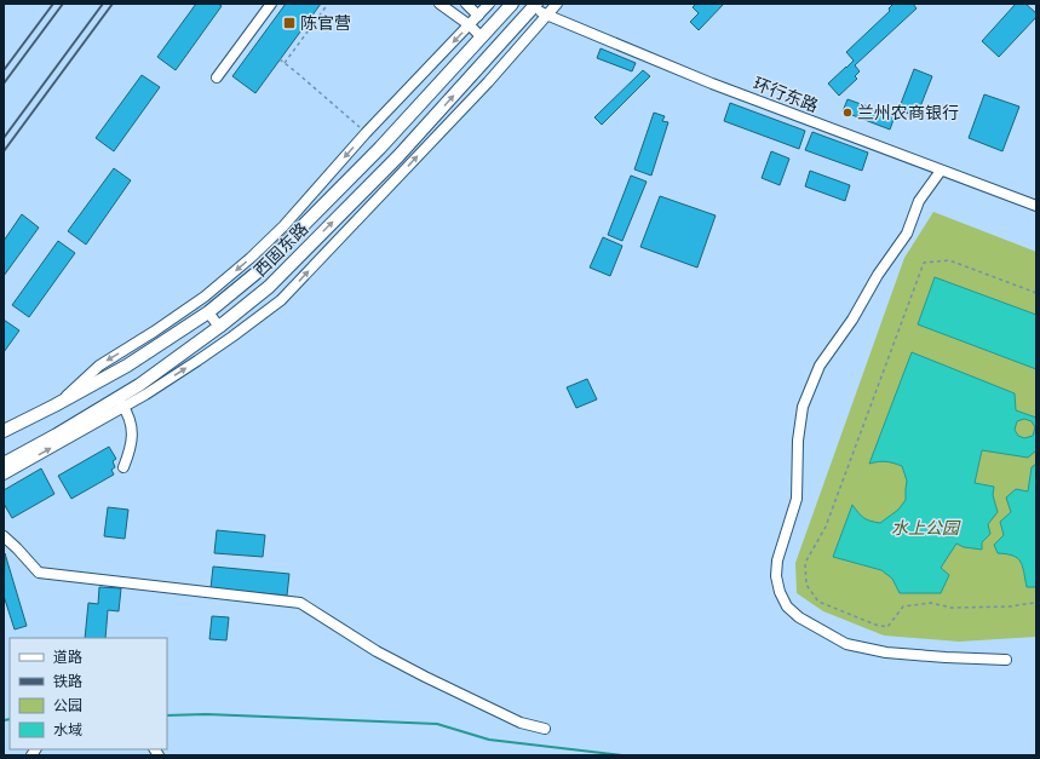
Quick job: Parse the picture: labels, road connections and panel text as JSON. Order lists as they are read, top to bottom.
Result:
{
  "streets": {
    "main road": ["西固东路"],
    "street": ["环行东路"]
  },
  "crossings": [
    ["环行东路", "西固东路"]
  ],
  "parks": ["水上公园"],
  "places": {
    "transit": ["陈官营"],
    "other": ["兰州农商银行"]
  },
  "legend": [
    "道路",
    "铁路",
    "公园",
    "水域"
  ]
}
